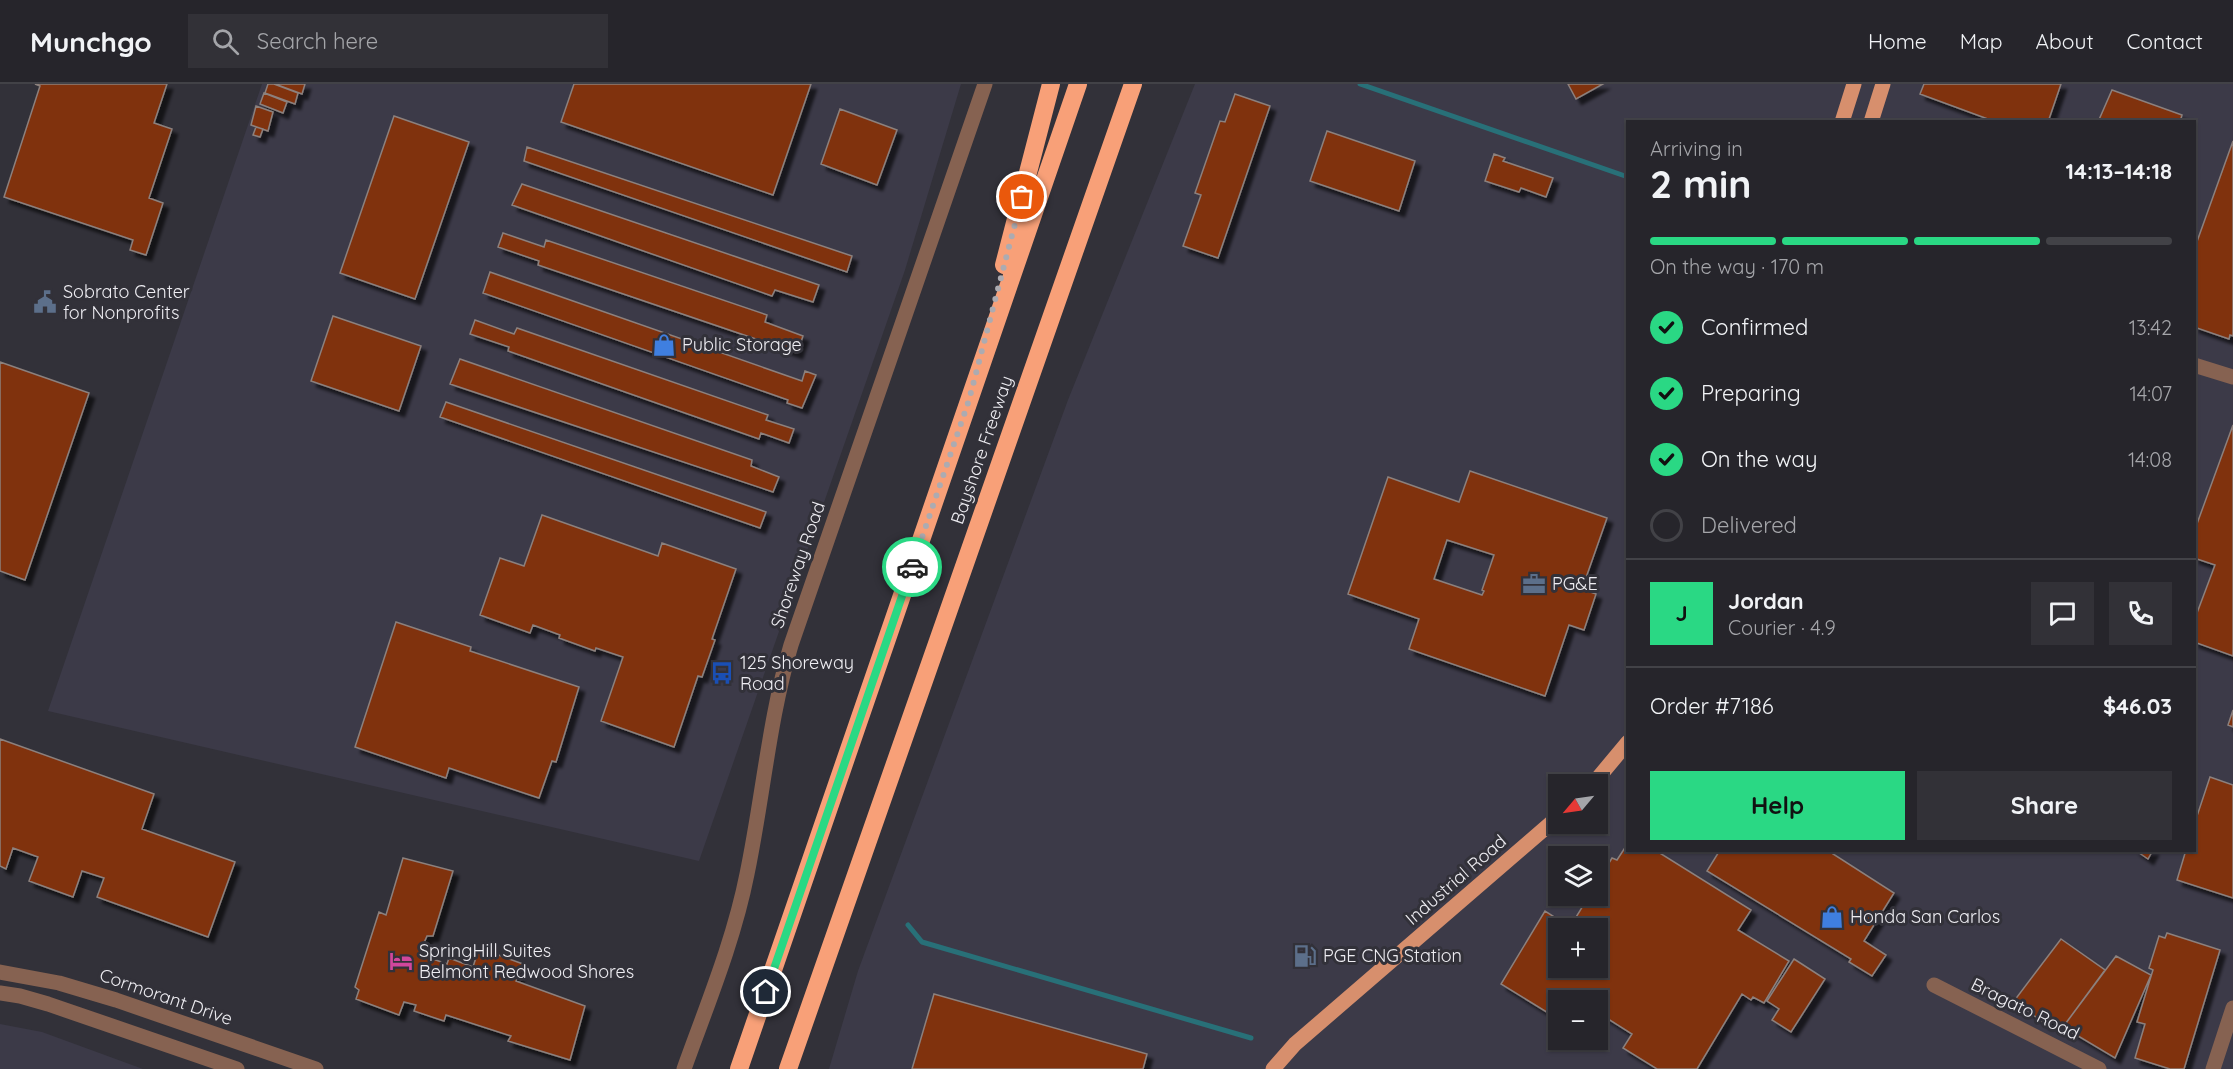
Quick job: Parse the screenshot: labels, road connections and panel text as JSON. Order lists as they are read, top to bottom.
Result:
{
  "streets": {
    "highway": ["Bayshore Freeway"],
    "main road": ["Industrial Road"],
    "street": ["Shoreway Road", "Cormorant Drive", "Bragato Road"]
  },
  "places": {
    "public building": ["Sobrato Center for Nonprofits"],
    "shop": ["Public Storage", "Honda San Carlos"],
    "office": ["PG&E"],
    "bus stop": ["125 Shoreway Road"],
    "fuel station": ["PGE CNG Station"],
    "hotel": ["SpringHill Suites Belmont Redwood Shores"]
  },
  "north": "bottom left",
  "page": {
    "header": "Munchgo",
    "search": "Search here",
    "nav": [
      "Home",
      "Map",
      "About",
      "Contact"
    ],
    "heading": ["2 min", "Arriving in", "14:13–14:18"],
    "panel": [
      "Jordan",
      "Courier · 4.9",
      "Order #7186",
      "$46.03"
    ],
    "bar": "On the way · 170 m",
    "list": [
      ["Confirmed", "13:42"],
      ["Preparing", "14:07"],
      ["On the way", "14:08"],
      "Delivered"
    ],
    "round": "J",
    "buttons": ["Help", "Share"],
    "map_buttons": ["+", "−"]
  }
}
